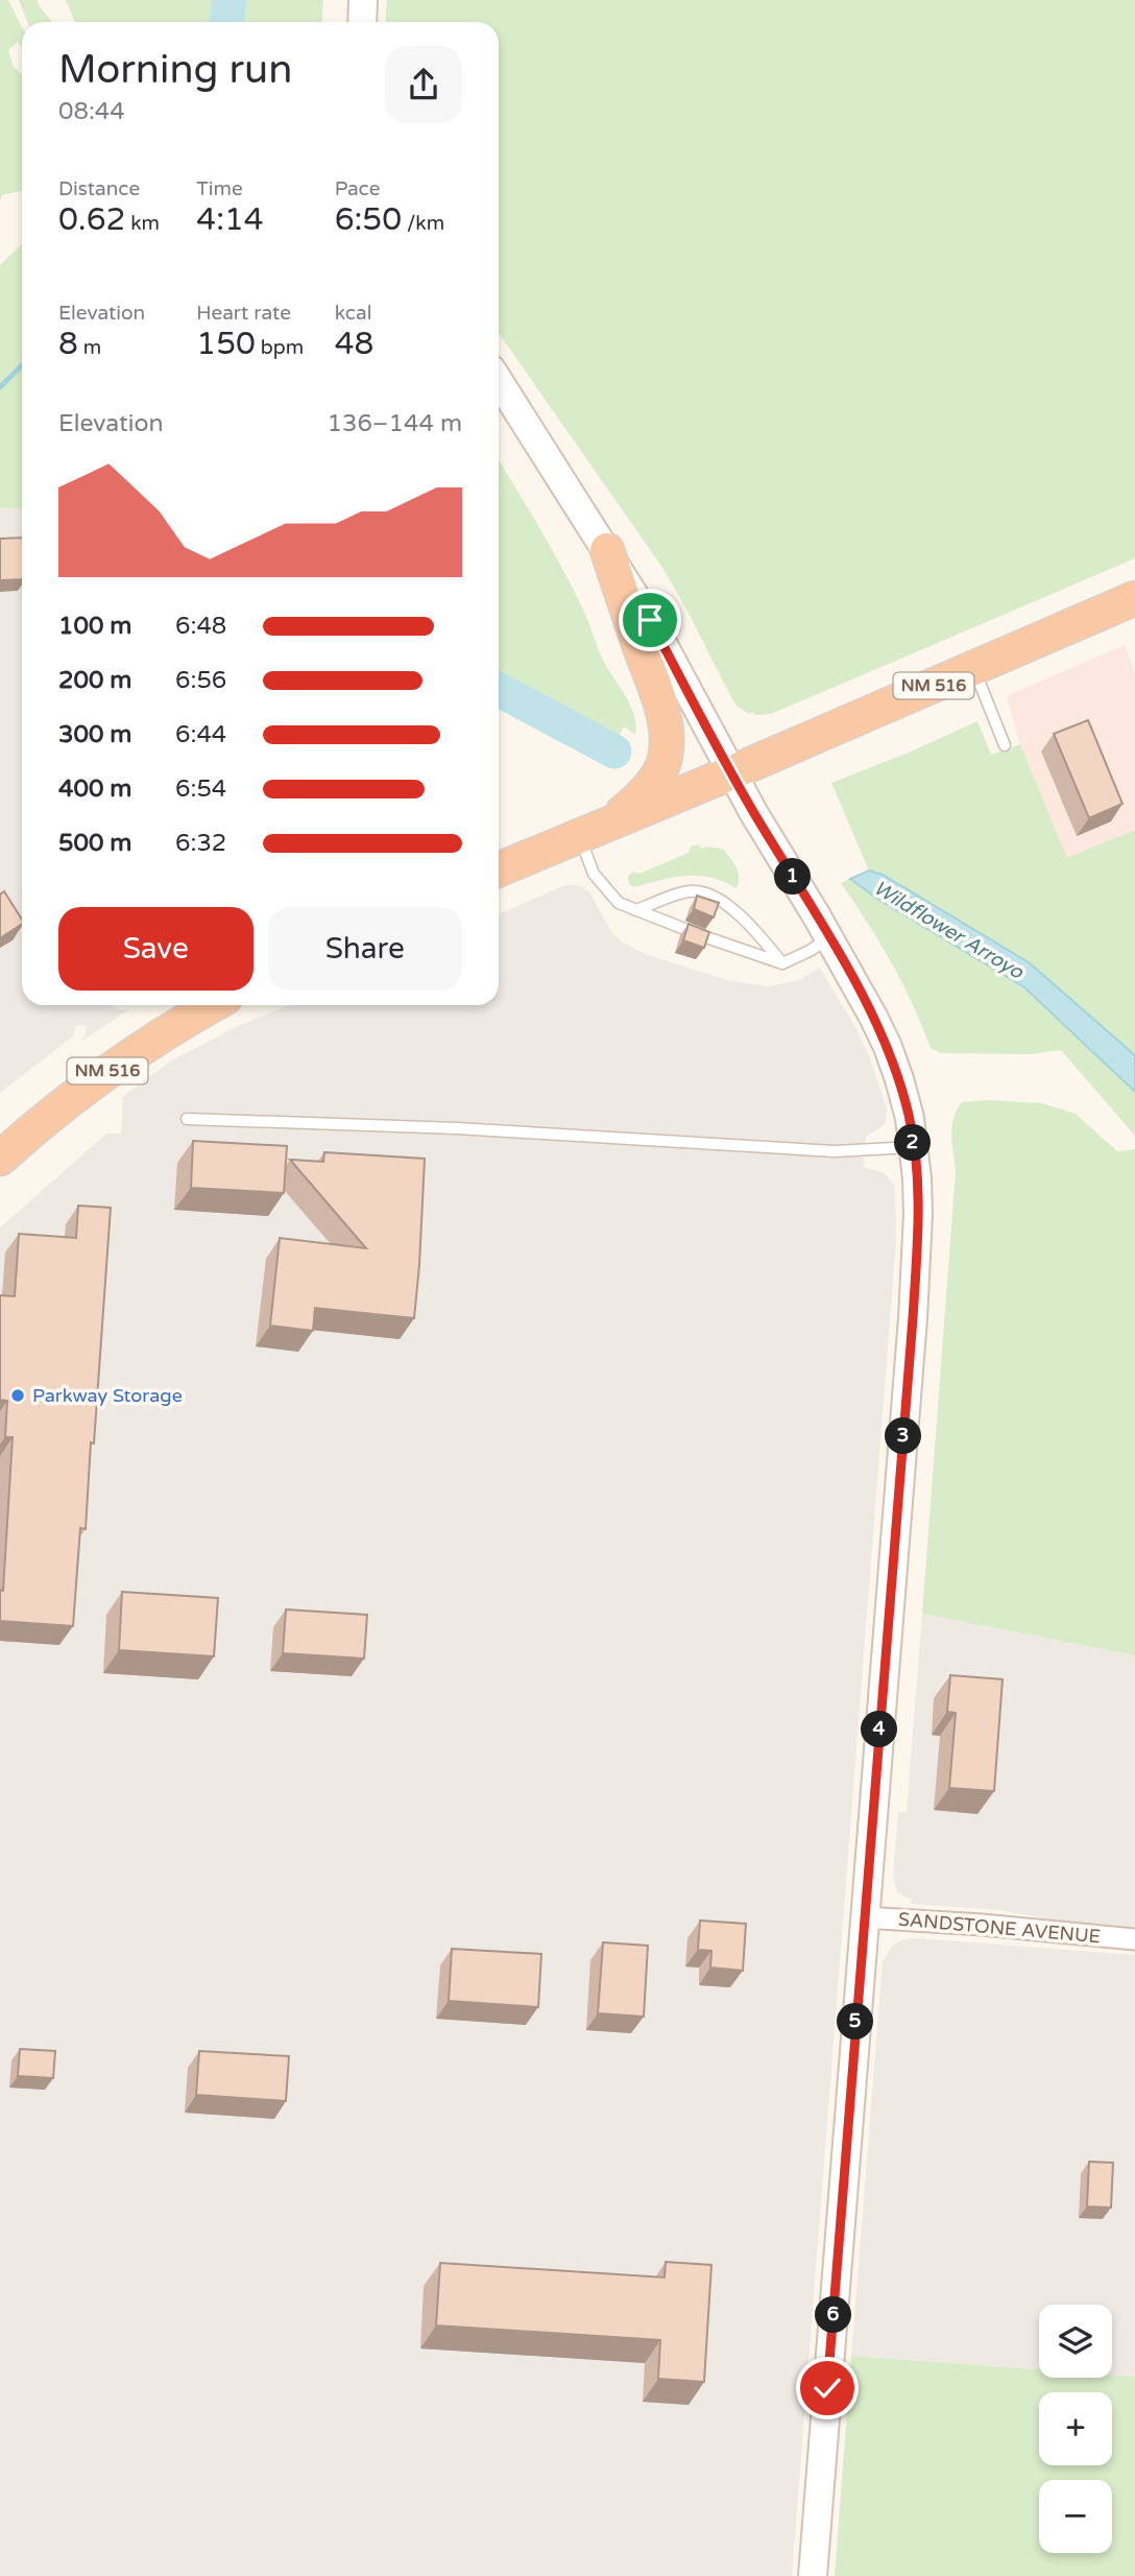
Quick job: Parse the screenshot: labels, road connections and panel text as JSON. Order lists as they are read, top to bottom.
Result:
{
  "streets": {
    "highway": ["NM 516"],
    "street": ["SANDSTONE AVENUE"]
  },
  "water": ["Wildflower Arroyo"],
  "places": ["Parkway Storage"],
  "page": {
    "heading": ["Morning run", "08:44"],
    "stats": [
      ["Distance", "0.62 km"],
      ["Time", "4:14"],
      ["Pace", "6:50 /km"],
      ["Elevation", "8 m"],
      ["Heart rate", "150 bpm"],
      ["kcal", "48"]
    ],
    "chart": ["Elevation", "136–144 m"],
    "list": [
      {
        "name": "100 m",
        "note": "6:48"
      },
      {
        "name": "200 m",
        "note": "6:56"
      },
      {
        "name": "300 m",
        "note": "6:44"
      },
      {
        "name": "400 m",
        "note": "6:54"
      },
      {
        "name": "500 m",
        "note": "6:32"
      }
    ],
    "pins": [
      "1",
      "2",
      "3",
      "4",
      "5",
      "6"
    ],
    "buttons": ["Save", "Share"],
    "map_buttons": ["+", "−"]
  }
}
